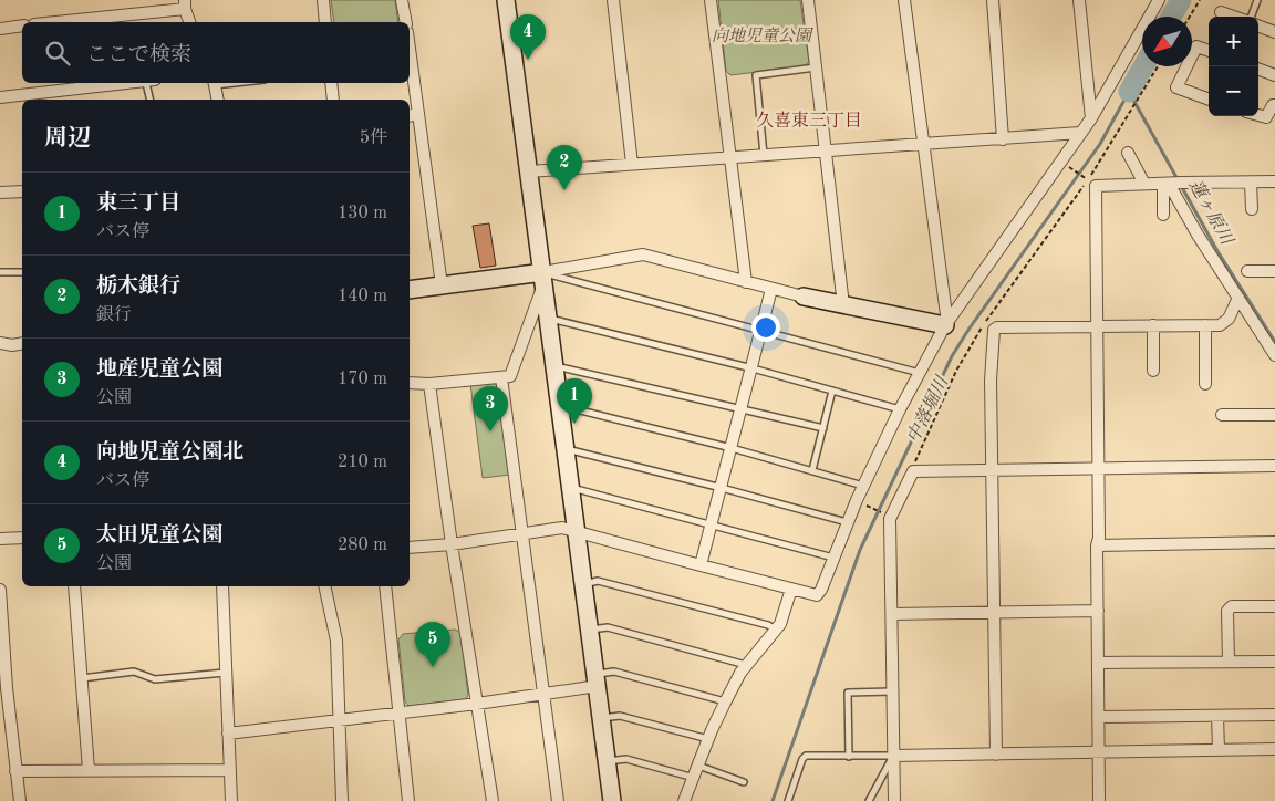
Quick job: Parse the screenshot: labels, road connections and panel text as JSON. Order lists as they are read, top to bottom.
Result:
{
  "districts": ["久喜東三丁目"],
  "water": ["蓮ヶ原川", "中落堀川"],
  "parks": ["向地児童公園"],
  "north": "bottom left",
  "page": {
    "pins": [
      "4",
      "2",
      "1",
      "3",
      "5"
    ],
    "map_buttons": ["+", "−"],
    "search": "ここで検索",
    "heading": ["周辺", "5件"],
    "list": [
      {
        "mark": "1",
        "name": "東三丁目",
        "note": "バス停",
        "value": "130 m"
      },
      {
        "mark": "2",
        "name": "栃木銀行",
        "note": "銀行",
        "value": "140 m"
      },
      {
        "mark": "3",
        "name": "地産児童公園",
        "note": "公園",
        "value": "170 m"
      },
      {
        "mark": "4",
        "name": "向地児童公園北",
        "note": "バス停",
        "value": "210 m"
      },
      {
        "mark": "5",
        "name": "太田児童公園",
        "note": "公園",
        "value": "280 m"
      }
    ]
  }
}
